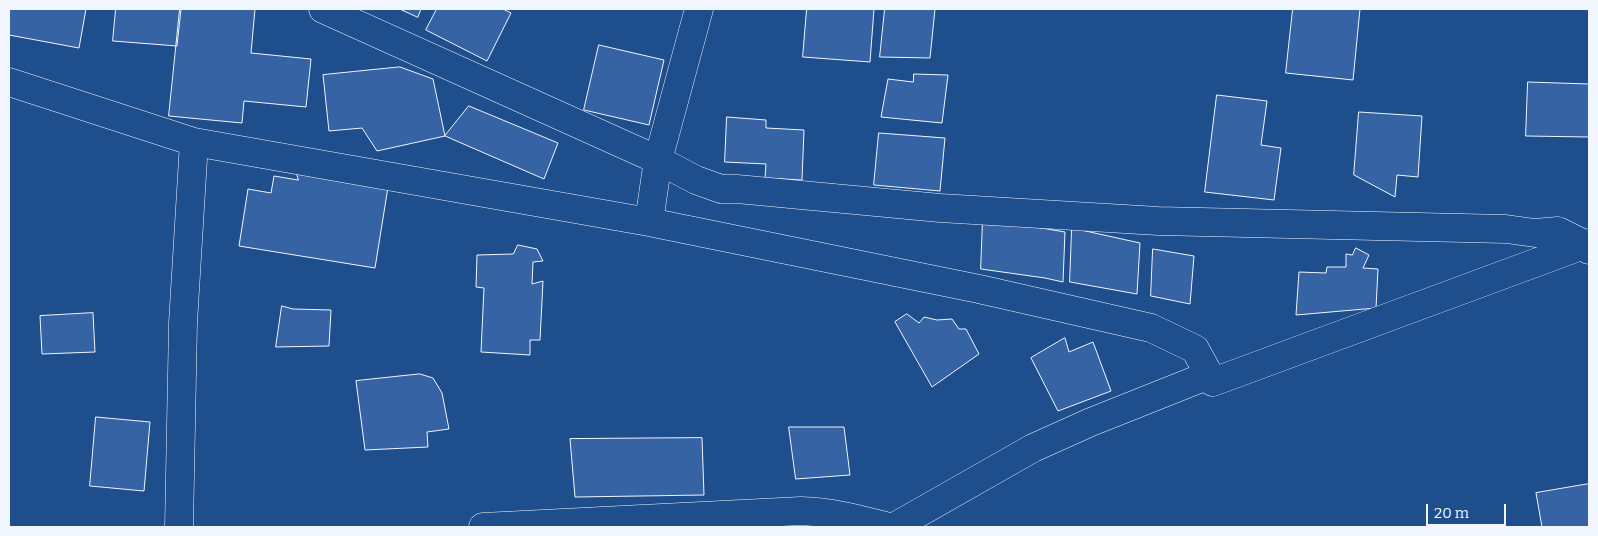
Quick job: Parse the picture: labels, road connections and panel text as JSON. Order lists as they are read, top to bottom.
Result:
{
  "scale_bar": "20 m"
}
